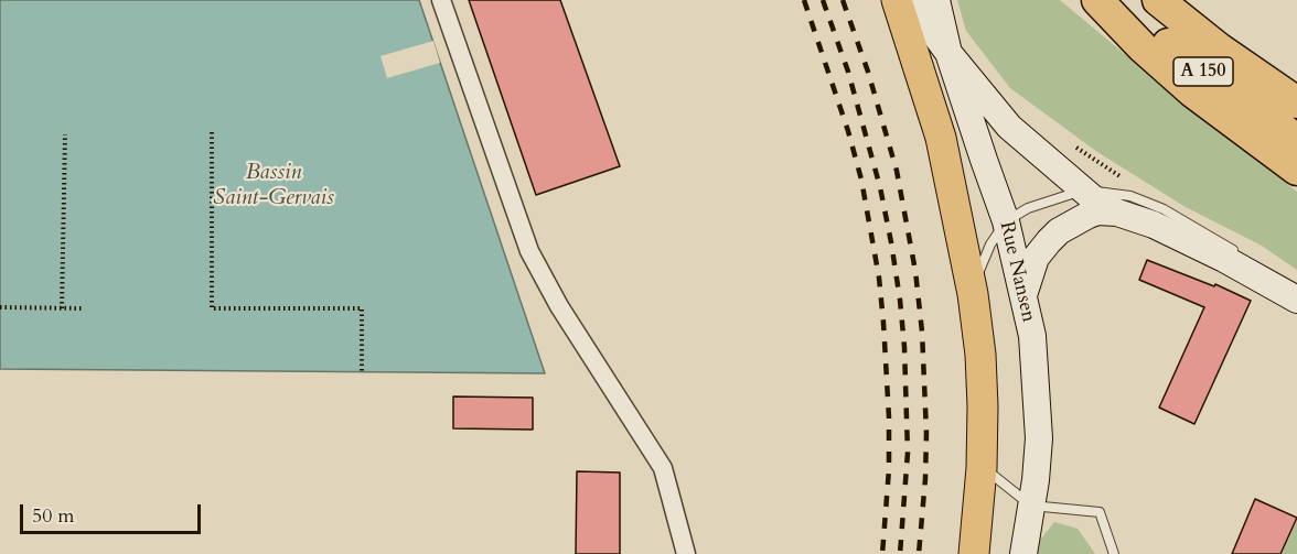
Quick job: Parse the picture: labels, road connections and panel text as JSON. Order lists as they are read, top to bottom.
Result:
{
  "streets": {
    "highway": ["A 150"],
    "main road": ["Rue Nansen"]
  },
  "water": ["Bassin Saint-Gervais"],
  "scale_bar": "50 m"
}
